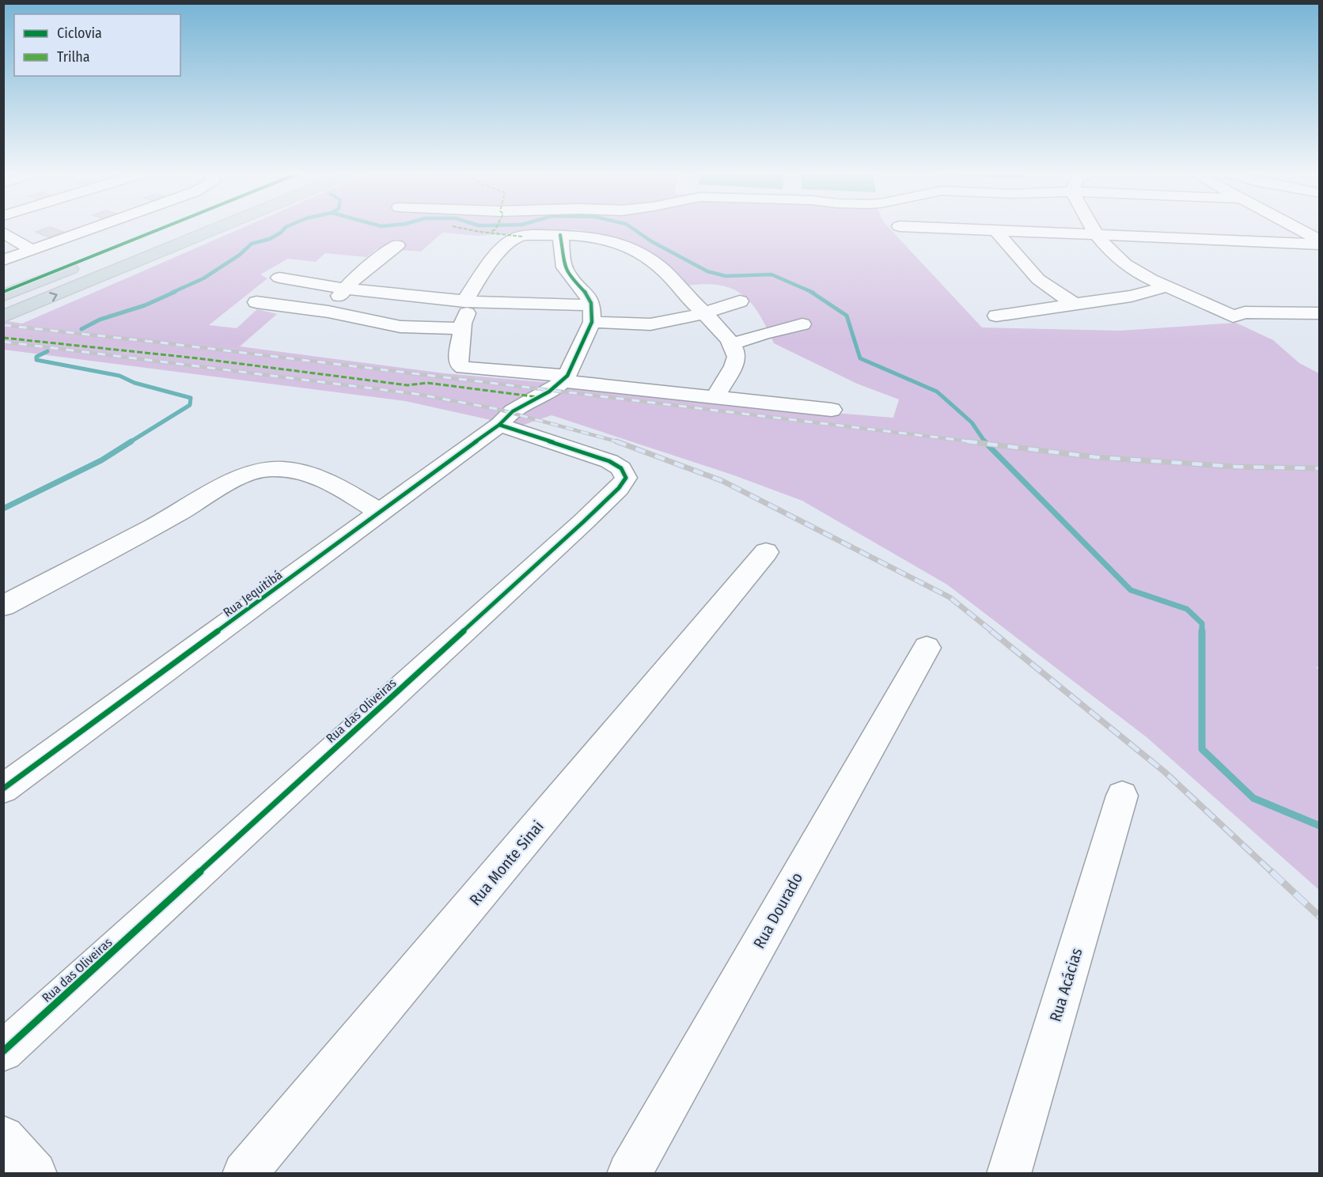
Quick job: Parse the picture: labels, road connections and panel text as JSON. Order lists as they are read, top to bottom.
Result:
{
  "streets": {
    "street": [
      "Rua Jequitibá",
      "Rua das Oliveiras",
      "Rua Monte Sinai",
      "Rua Dourado",
      "Rua Acácias"
    ]
  },
  "crossings": [
    ["Rua Jequitibá", "Rua das Oliveiras"]
  ],
  "legend": ["Ciclovia", "Trilha"]
}
